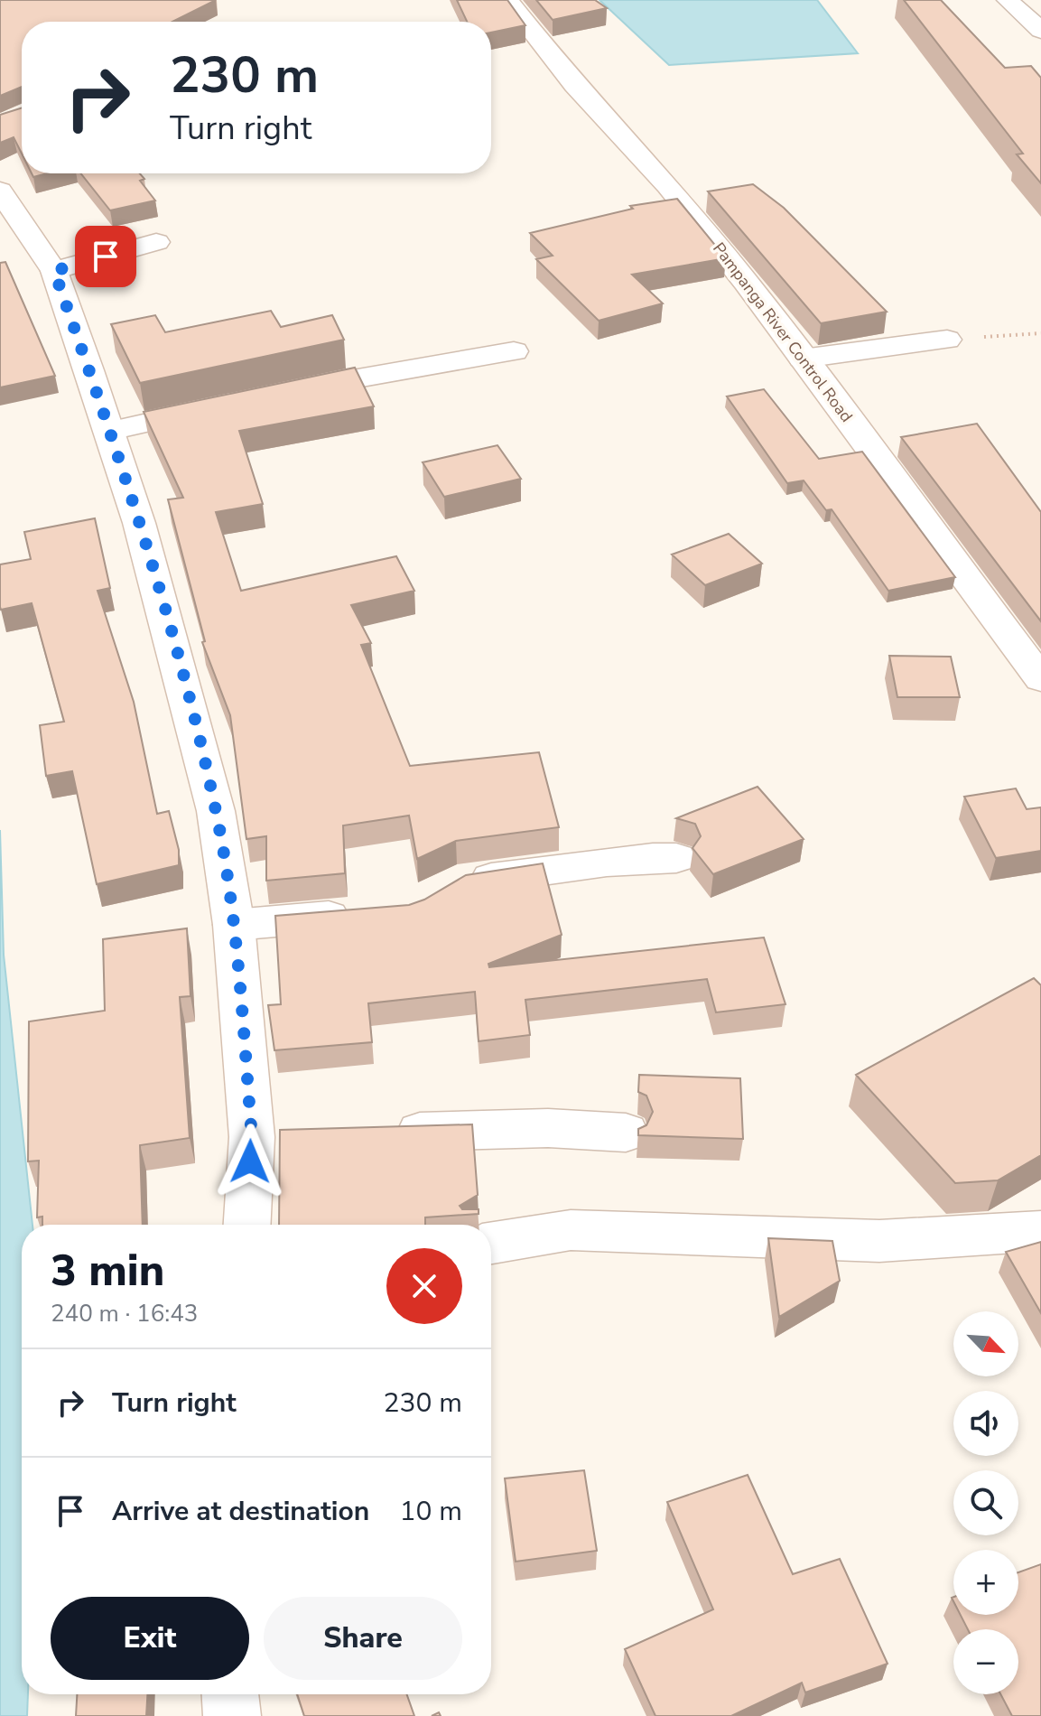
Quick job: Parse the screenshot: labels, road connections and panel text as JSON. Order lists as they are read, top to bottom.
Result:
{
  "streets": {
    "street": ["Pampanga River Control Road"]
  },
  "north": "bottom right",
  "page": {
    "turn": ["230 m", "Turn right"],
    "heading": ["3 min", "240 m · 16:43"],
    "map_buttons": ["+", "−"],
    "list": [
      {
        "name": "Turn right",
        "value": "230 m"
      },
      {
        "name": "Arrive at destination",
        "value": "10 m"
      }
    ],
    "buttons": ["Exit", "Share"]
  }
}
